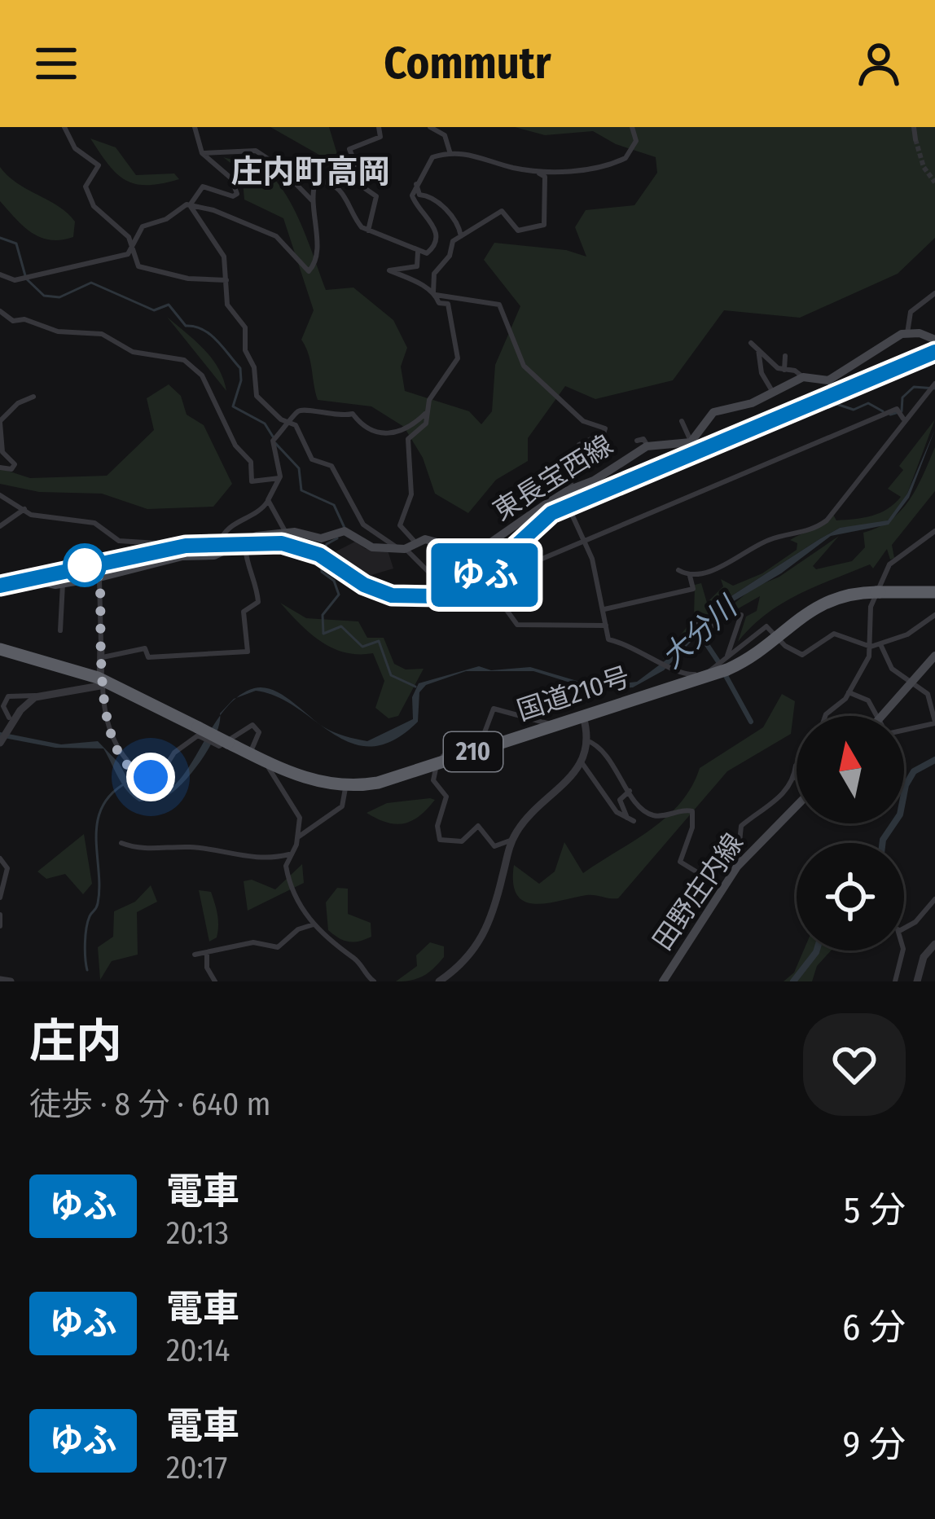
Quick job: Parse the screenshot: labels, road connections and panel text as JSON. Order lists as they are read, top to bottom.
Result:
{
  "streets": {
    "highway": ["国道210号", "210"],
    "main road": ["東長宝西線", "田野庄内線"]
  },
  "districts": ["庄内町高岡"],
  "water": ["大分川"],
  "north": "top",
  "page": {
    "header": "Commutr",
    "on_map": "ゆふ",
    "heading": ["庄内", "徒歩 · 8 分 · 640 m"],
    "list": [
      {
        "mark": "ゆふ",
        "name": "電車",
        "note": "20:13",
        "value": "5 分"
      },
      {
        "mark": "ゆふ",
        "name": "電車",
        "note": "20:14",
        "value": "6 分"
      },
      {
        "mark": "ゆふ",
        "name": "電車",
        "note": "20:17",
        "value": "9 分"
      }
    ]
  }
}
